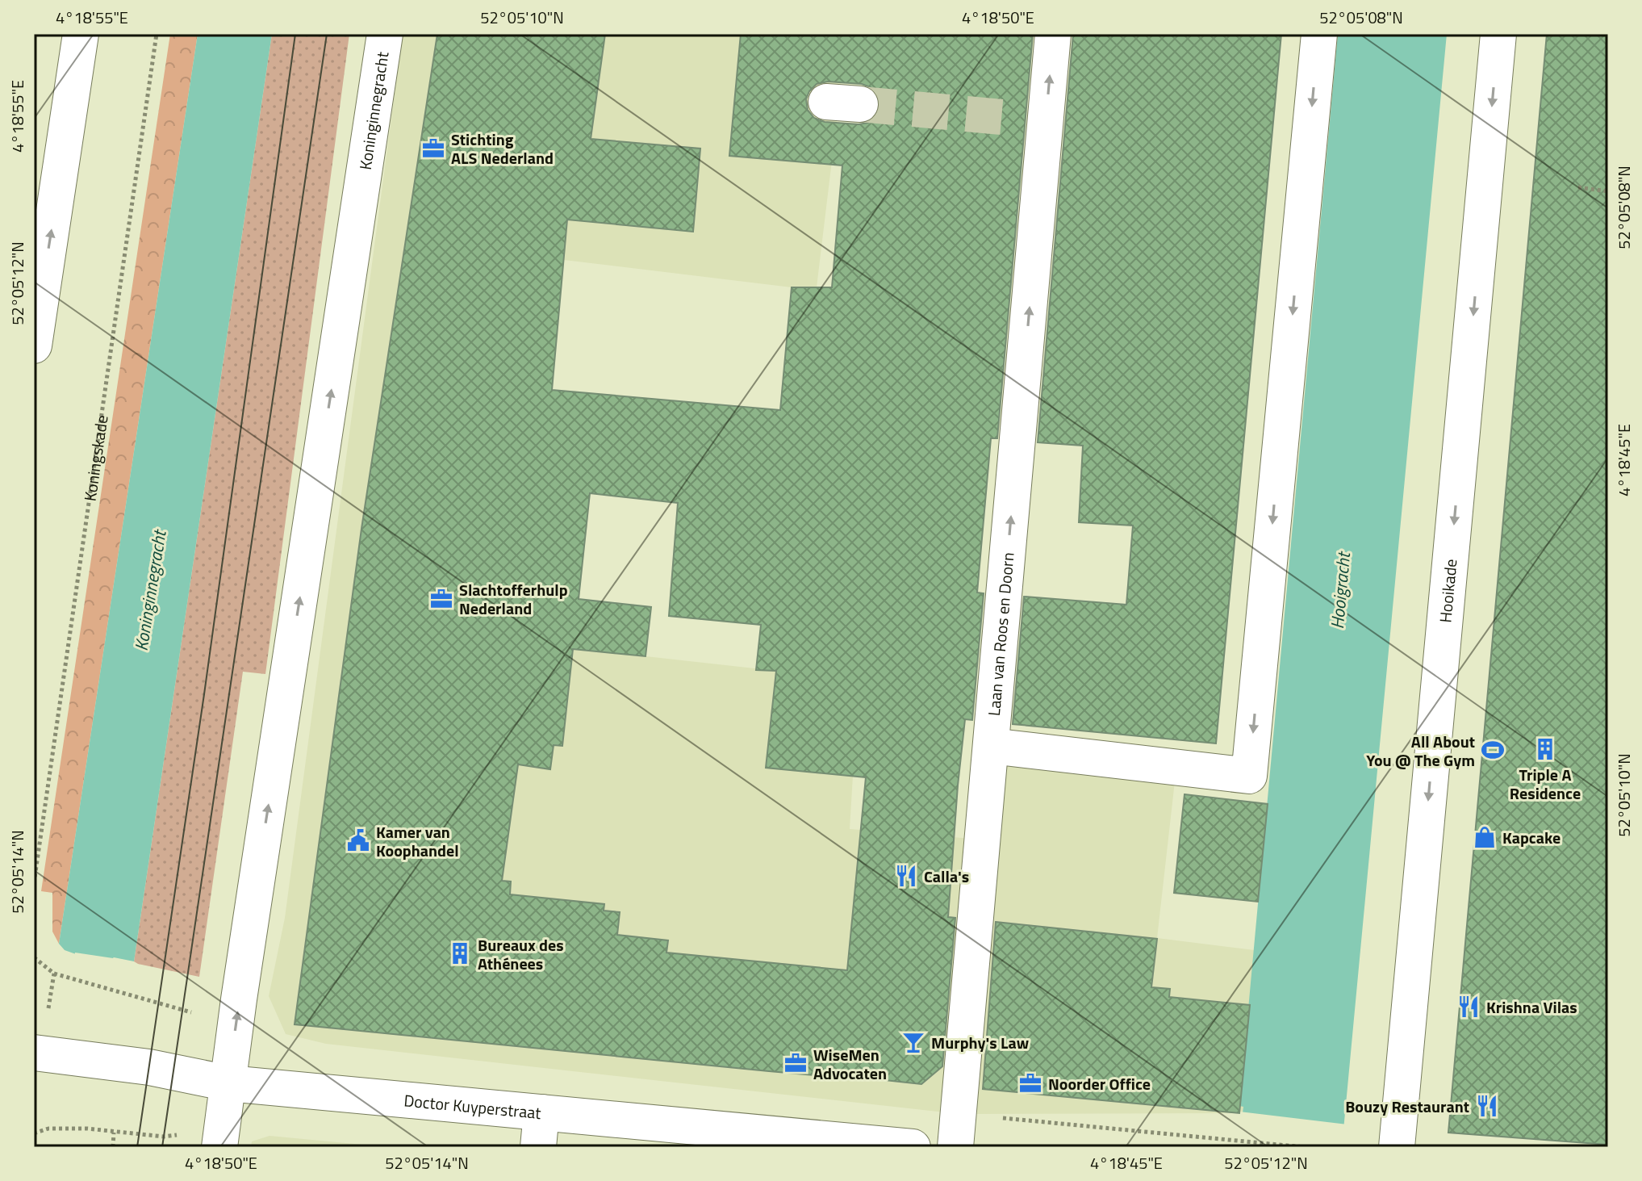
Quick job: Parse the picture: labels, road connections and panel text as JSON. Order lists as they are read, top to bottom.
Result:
{
  "streets": {
    "street": [
      "Koninginnegracht",
      "Hooikade",
      "Laan van Roos en Doorn",
      "Doctor Kuyperstraat"
    ],
    "path": ["Koningskade"]
  },
  "crossings": [
    ["Koninginnegracht", "Doctor Kuyperstraat"]
  ],
  "one_way": ["Hooikade", "Laan van Roos en Doorn"],
  "water": ["Koninginnegracht", "Hooigracht"],
  "places": {
    "office": [
      "Stichting ALS Nederland",
      "Slachtofferhulp Nederland",
      "WiseMen Advocaten",
      "Noorder Office"
    ],
    "building": ["Triple A Residence", "Bureaux des Athénees"],
    "sports": ["All About You @ The Gym"],
    "shop": ["Kapcake"],
    "public building": ["Kamer van Koophandel"],
    "restaurant": ["Calla's", "Krishna Vilas", "Bouzy Restaurant"],
    "bar": ["Murphy's Law"]
  },
  "coordinates": [
    "4°18'55\"E",
    "52°05'10\"N",
    "4°18'50\"E",
    "52°05'08\"N",
    "52°05'12\"N",
    "4°18'45\"E",
    "52°05'14\"N"
  ]
}
